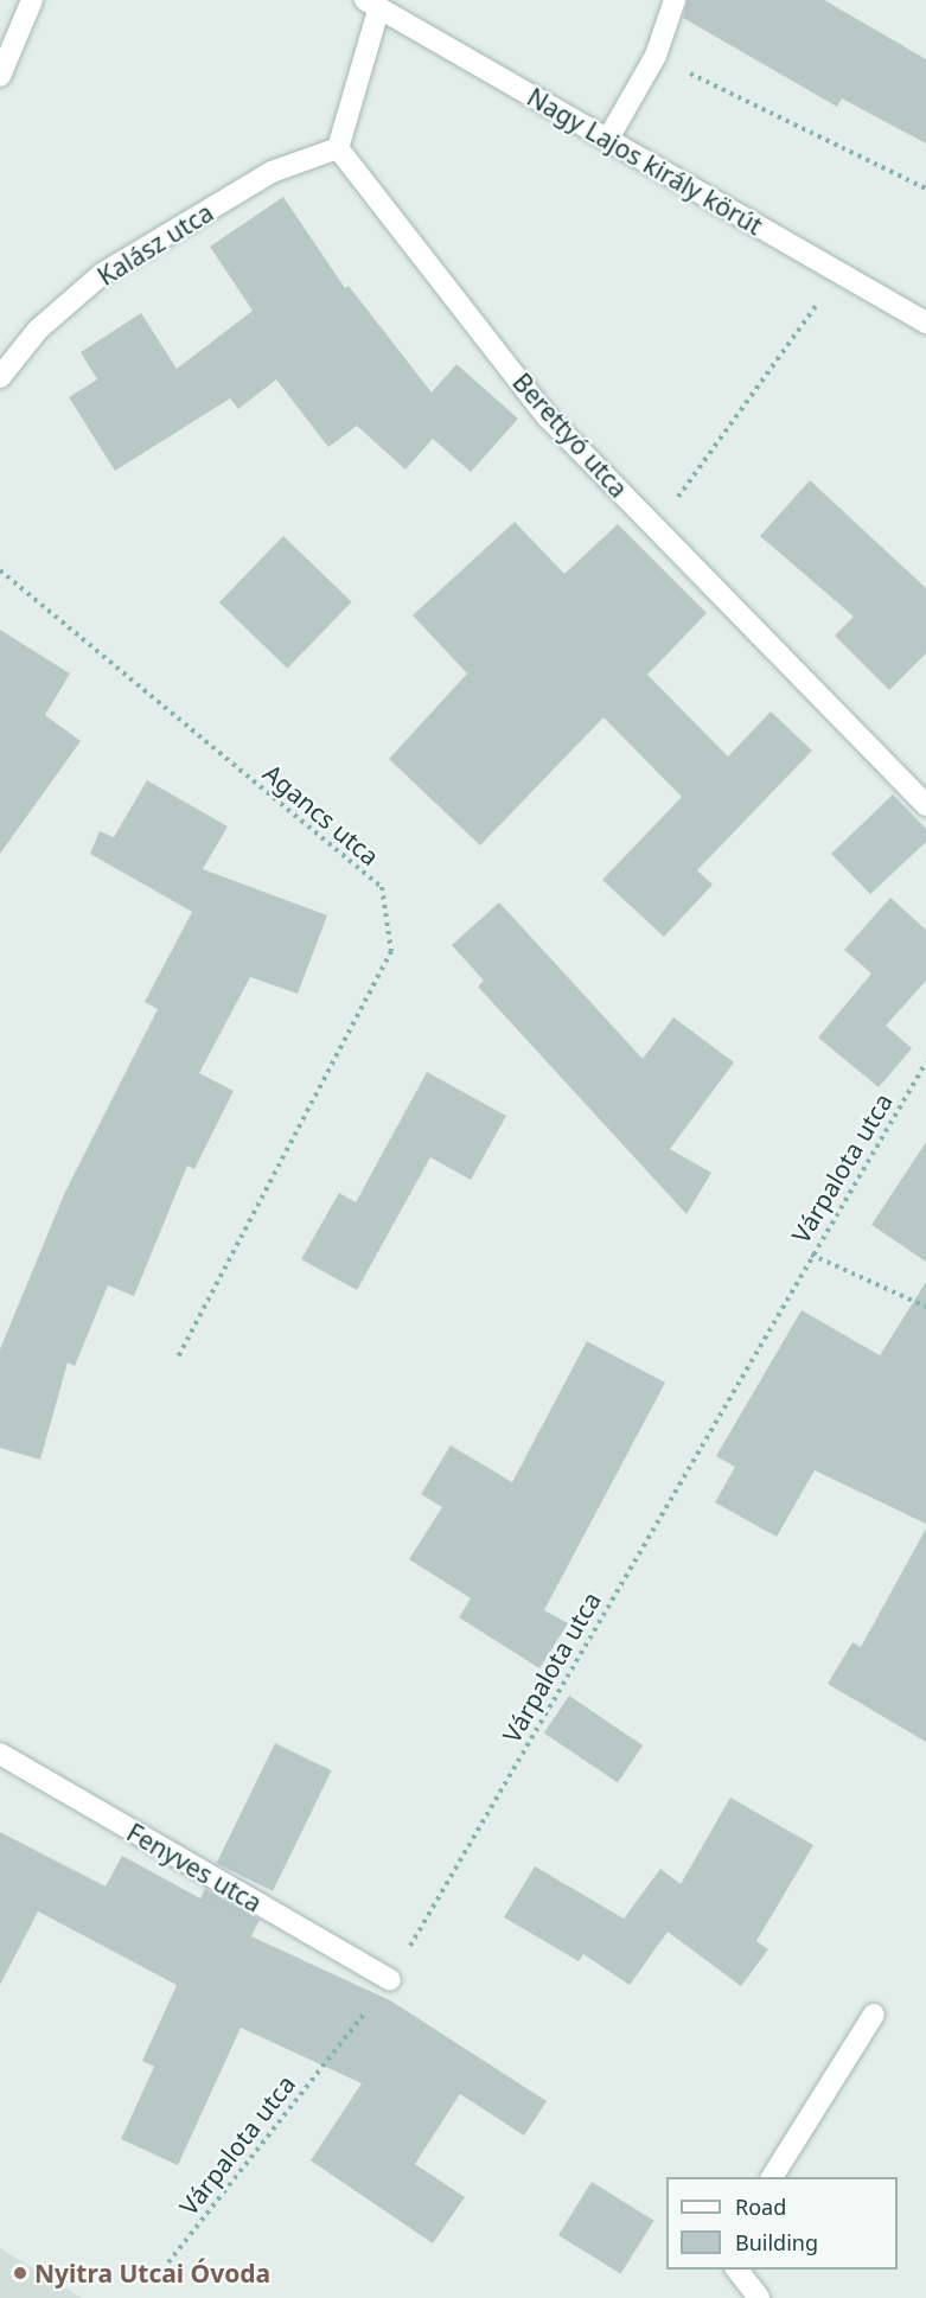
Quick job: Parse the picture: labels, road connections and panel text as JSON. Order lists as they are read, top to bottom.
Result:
{
  "streets": {
    "street": [
      "Nagy Lajos király körút",
      "Kalász utca",
      "Berettyó utca",
      "Fenyves utca"
    ],
    "path": ["Agancs utca", "Várpalota utca"]
  },
  "crossings": [
    ["Kalász utca", "Berettyó utca"],
    ["Várpalota utca", "Fenyves utca"]
  ],
  "places": ["Nyitra Utcai Óvoda"],
  "legend": ["Road", "Building"]
}
